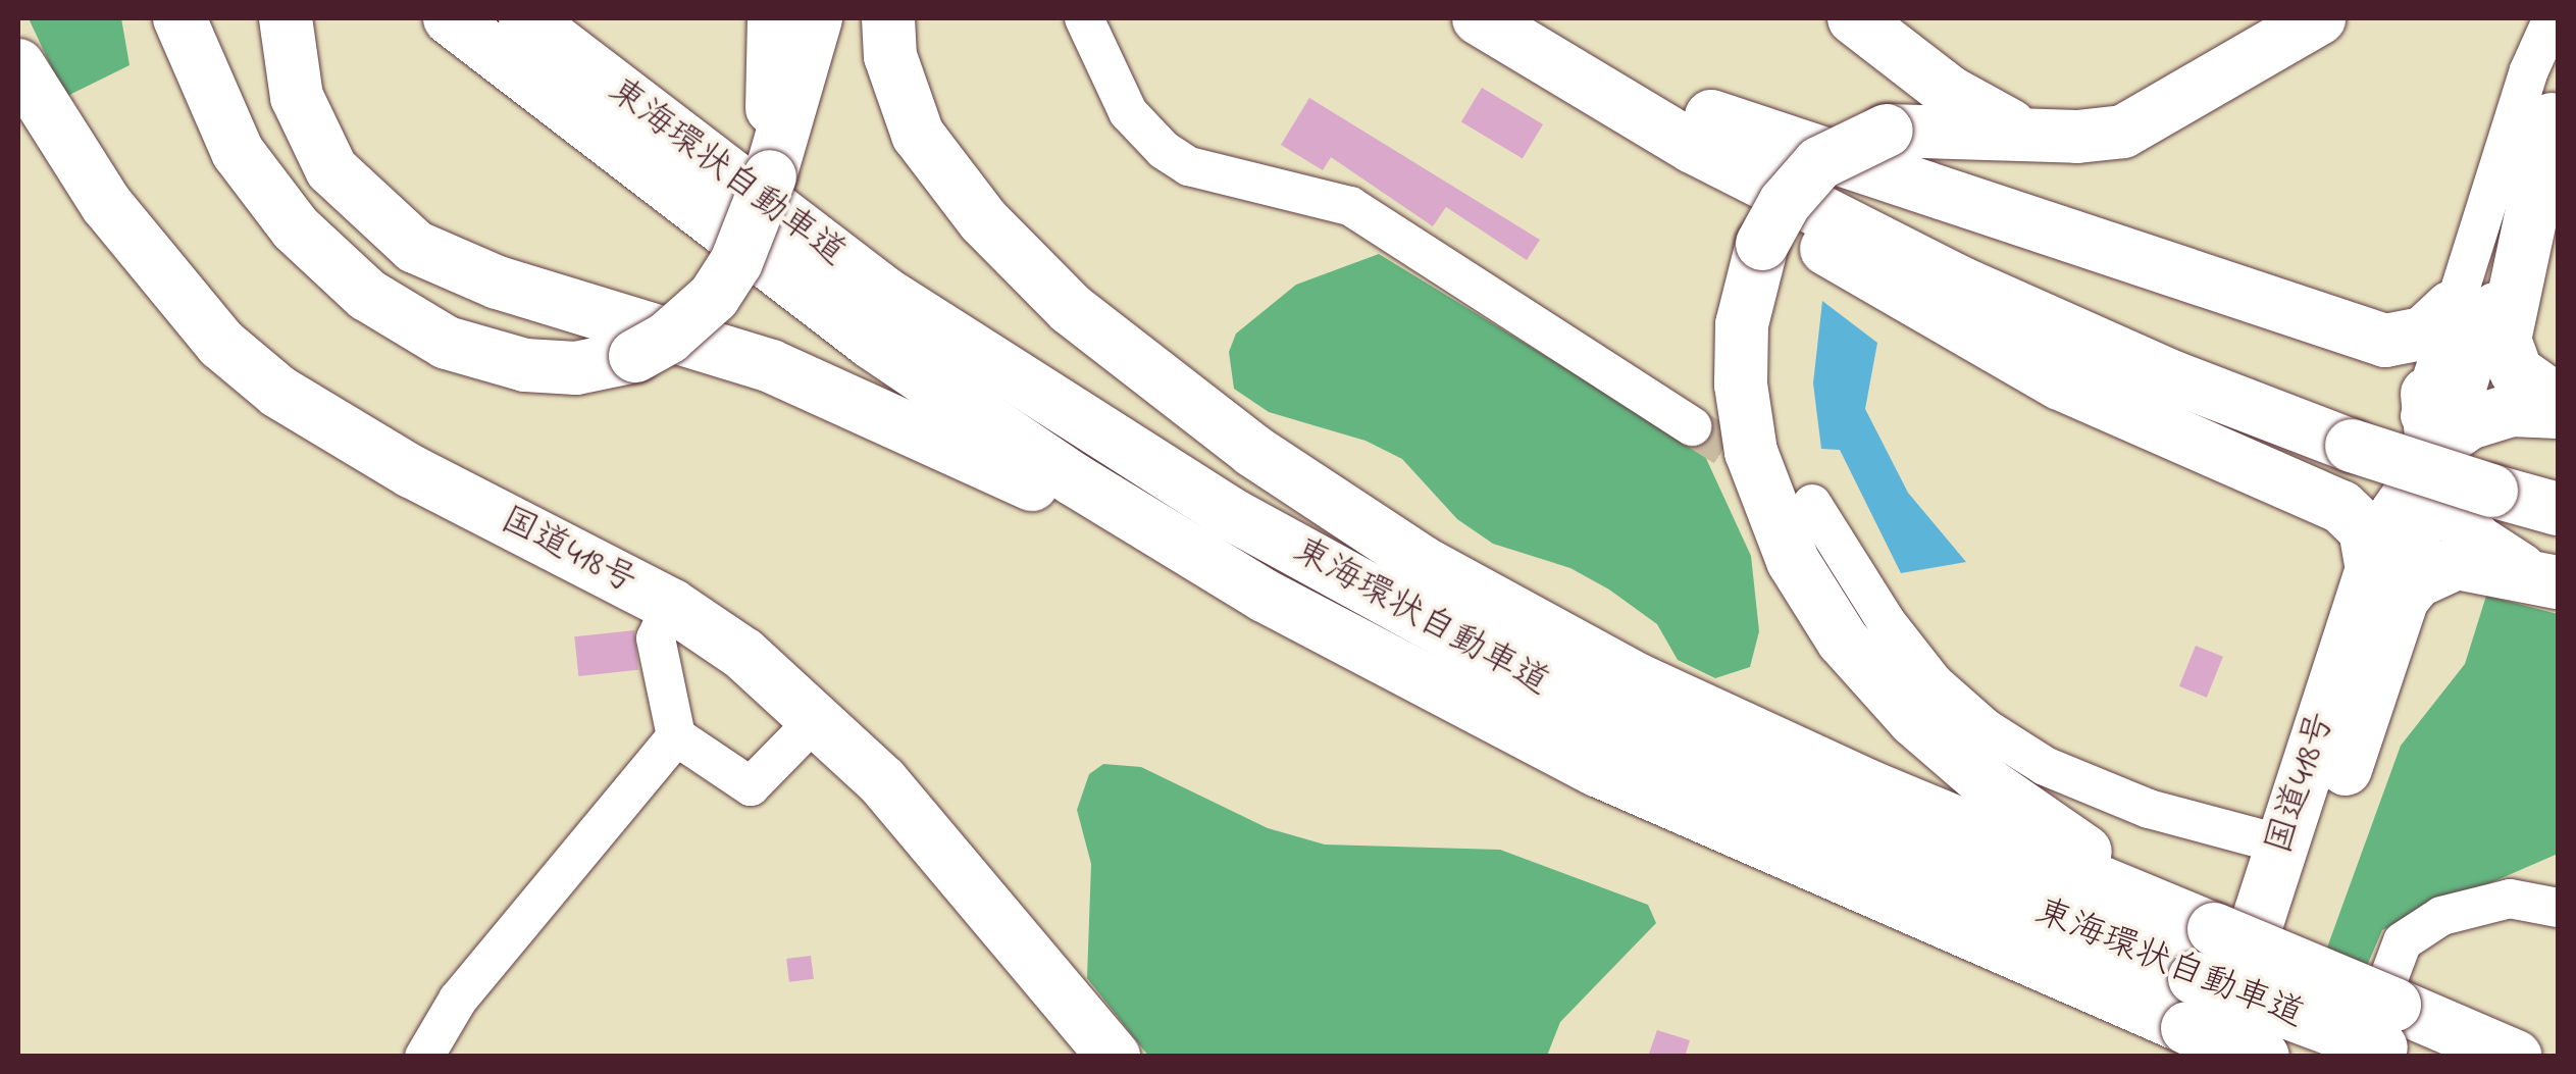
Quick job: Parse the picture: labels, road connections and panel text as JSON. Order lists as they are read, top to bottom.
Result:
{
  "streets": {
    "highway": ["東海環状自動車道", "国道418号"]
  },
  "crossings": [
    ["東海環状自動車道", "国道418号"]
  ]
}
